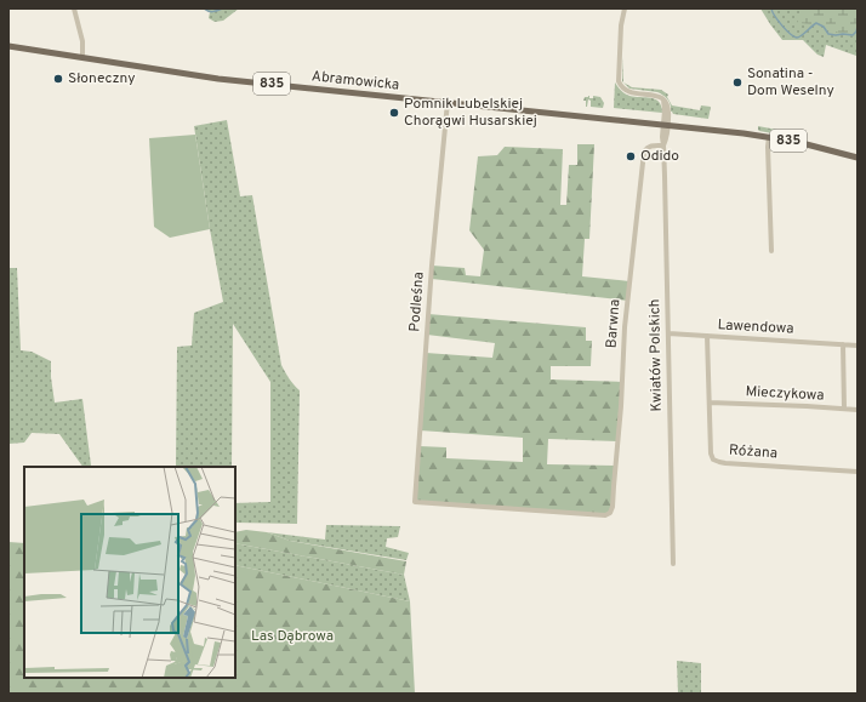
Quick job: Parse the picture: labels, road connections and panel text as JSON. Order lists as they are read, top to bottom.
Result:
{
  "streets": {
    "main road": ["Abramowicka", "835"],
    "street": [
      "Podleśna",
      "Barwna",
      "Lawendowa",
      "Kwiatów Polskich",
      "Mieczykowa",
      "Różana"
    ]
  },
  "crossings": [
    ["Abramowicka", "835"],
    ["Abramowicka", "Podleśna"],
    ["Abramowicka", "Kwiatów Polskich"],
    ["835", "Kwiatów Polskich"],
    ["Podleśna", "Barwna"],
    ["Barwna", "Kwiatów Polskich"],
    ["Lawendowa", "Kwiatów Polskich"],
    ["Lawendowa", "Różana"],
    ["Mieczykowa", "Różana"]
  ],
  "parks": ["Las Dąbrowa"],
  "places": [
    "Słoneczny",
    "Sonatina - Dom Weselny",
    "Pomnik Lubelskiej Chorągwi Husarskiej",
    "Odido"
  ]
}
